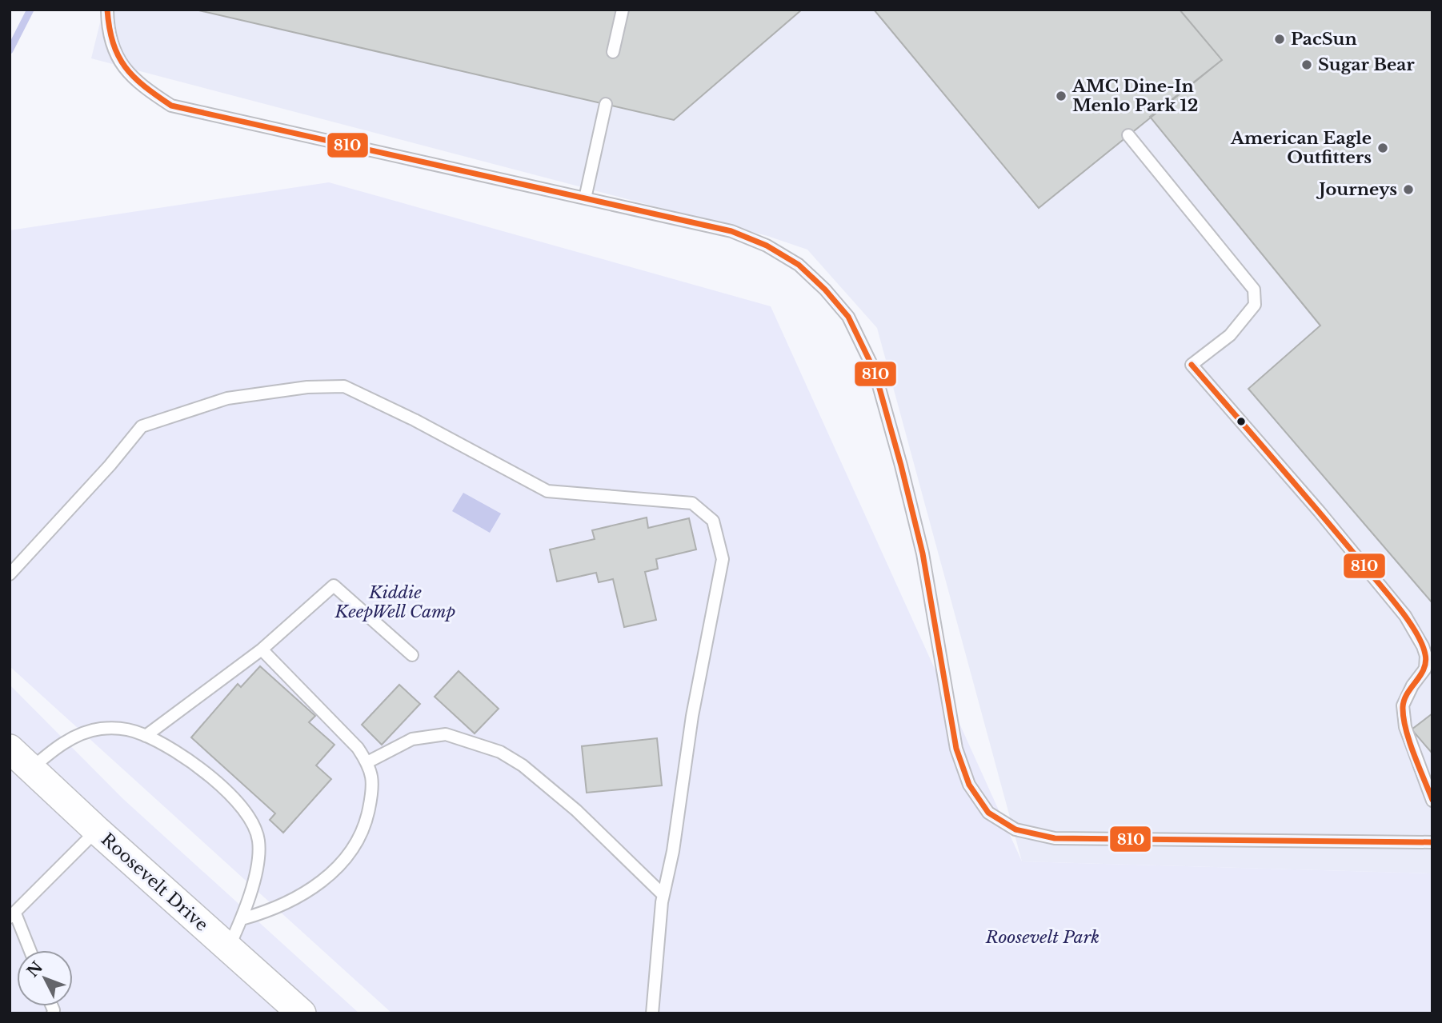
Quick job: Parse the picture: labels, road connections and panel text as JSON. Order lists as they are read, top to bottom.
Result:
{
  "streets": {
    "street": ["Roosevelt Drive"]
  },
  "parks": ["Kiddie KeepWell Camp", "Roosevelt Park"],
  "places": [
    "PacSun",
    "Sugar Bear",
    "AMC Dine-In Menlo Park 12",
    "American Eagle Outfitters",
    "Journeys"
  ],
  "lines": ["transit line 810"],
  "north": "top left"
}
